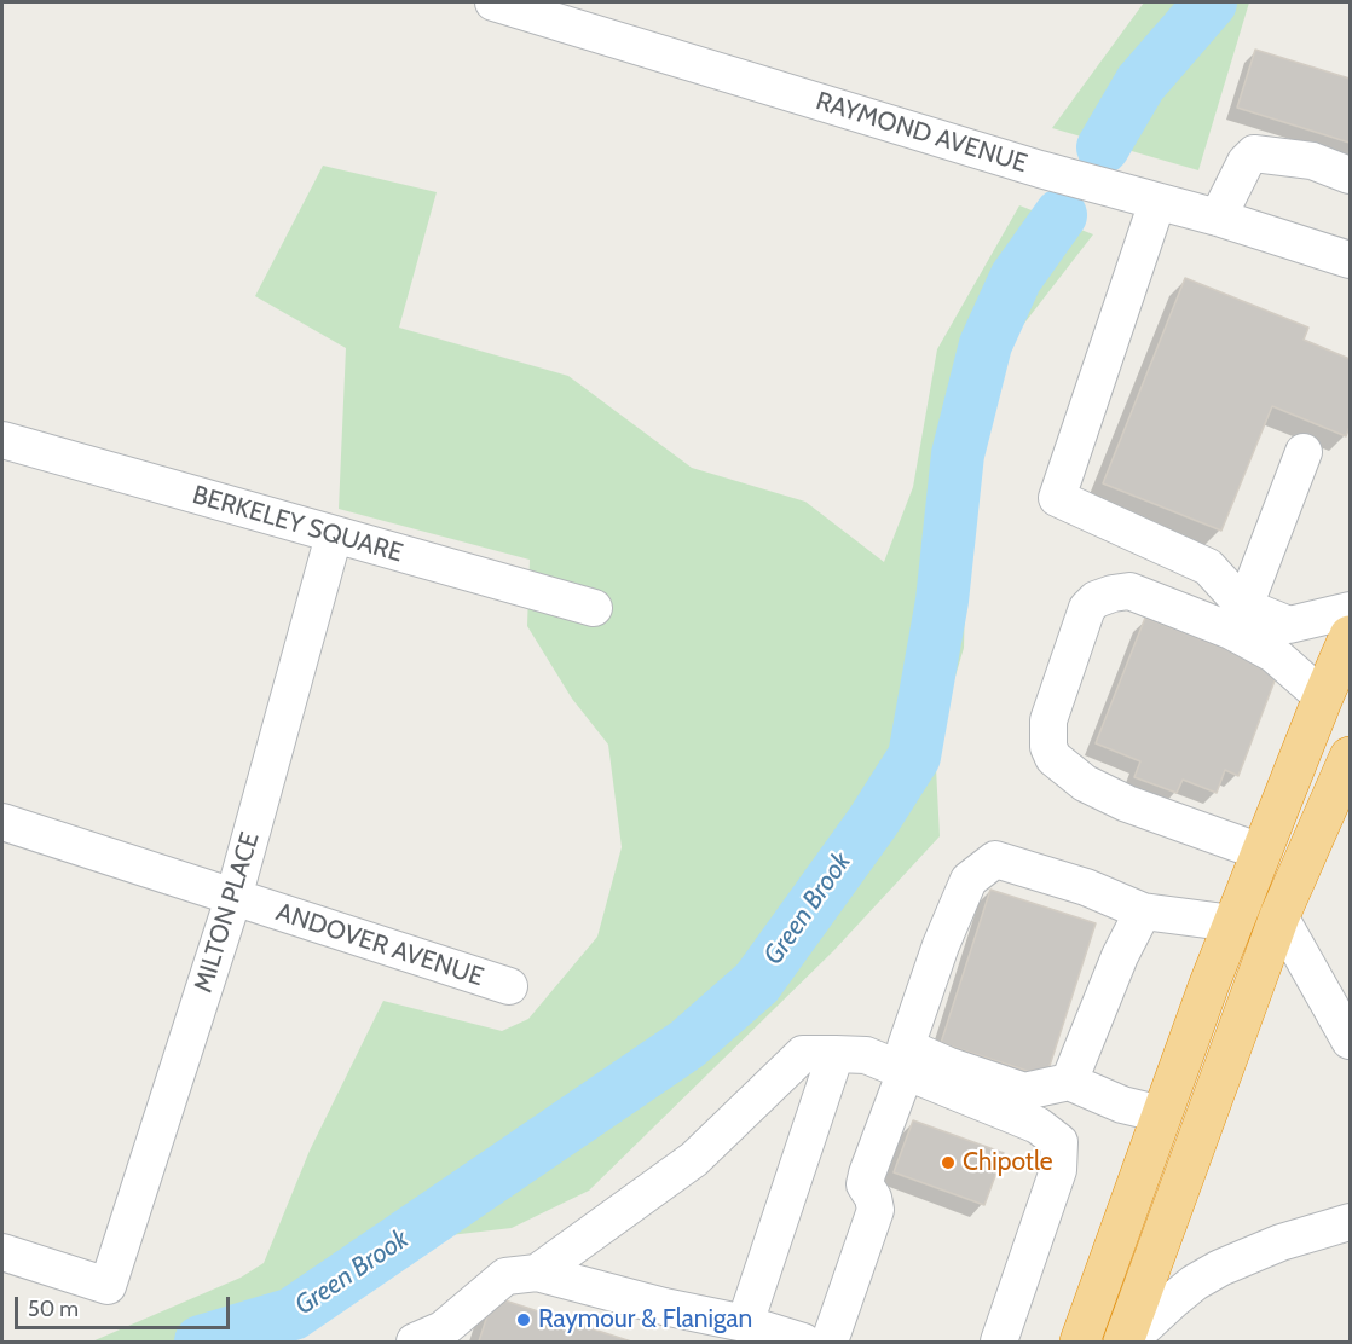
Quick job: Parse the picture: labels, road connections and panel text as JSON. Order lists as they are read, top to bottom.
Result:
{
  "streets": {
    "street": [
      "RAYMOND AVENUE",
      "BERKELEY SQUARE",
      "MILTON PLACE",
      "ANDOVER AVENUE"
    ]
  },
  "crossings": [
    ["BERKELEY SQUARE", "MILTON PLACE"],
    ["MILTON PLACE", "ANDOVER AVENUE"]
  ],
  "water": ["Green Brook"],
  "places": ["Chipotle", "Raymour & Flanigan"],
  "scale_bar": "50 m"
}
